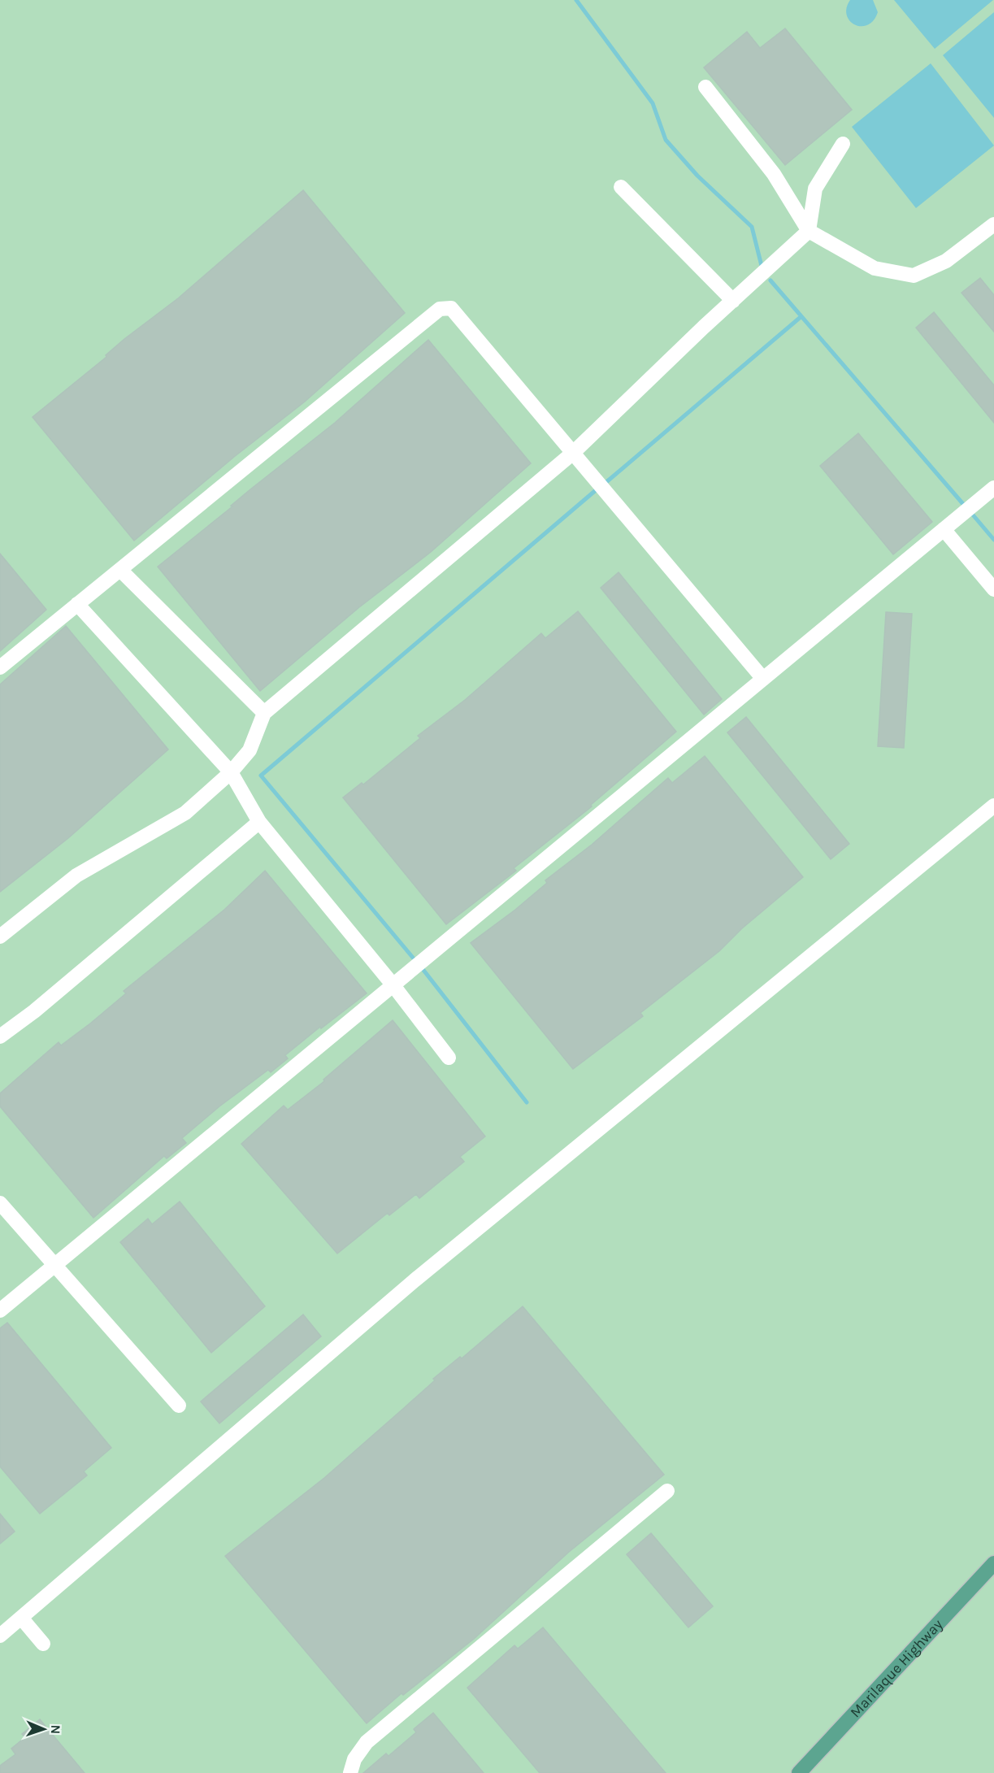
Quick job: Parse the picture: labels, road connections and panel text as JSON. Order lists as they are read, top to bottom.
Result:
{
  "streets": {
    "main road": ["Marilaque Highway"]
  },
  "north": "right"
}
